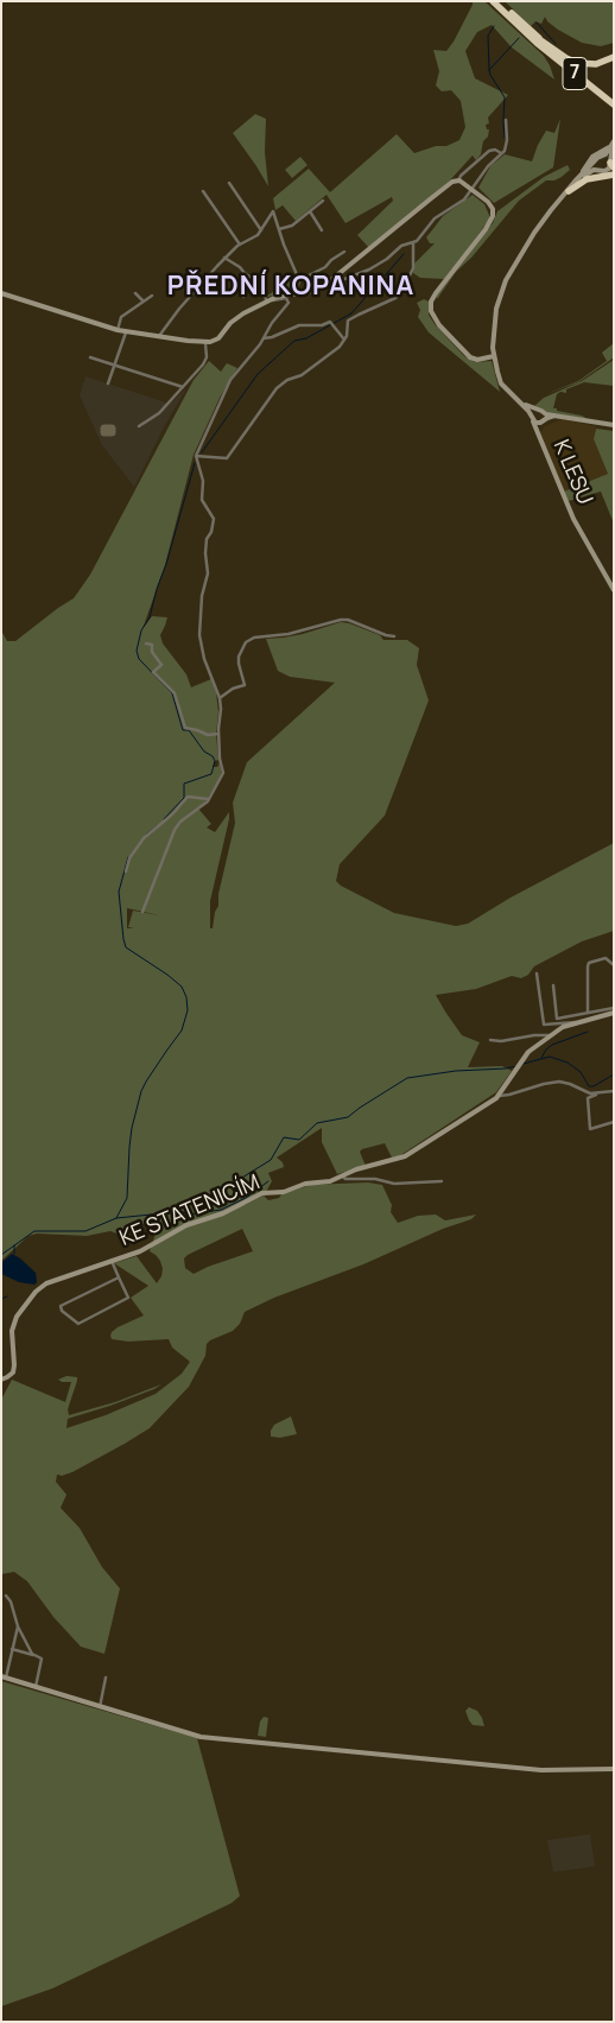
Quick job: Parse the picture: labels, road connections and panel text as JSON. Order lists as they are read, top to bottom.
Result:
{
  "streets": {
    "highway": ["7"],
    "street": ["K LESU", "KE STATENICÍM"]
  },
  "districts": ["PŘEDNÍ KOPANINA"]
}
